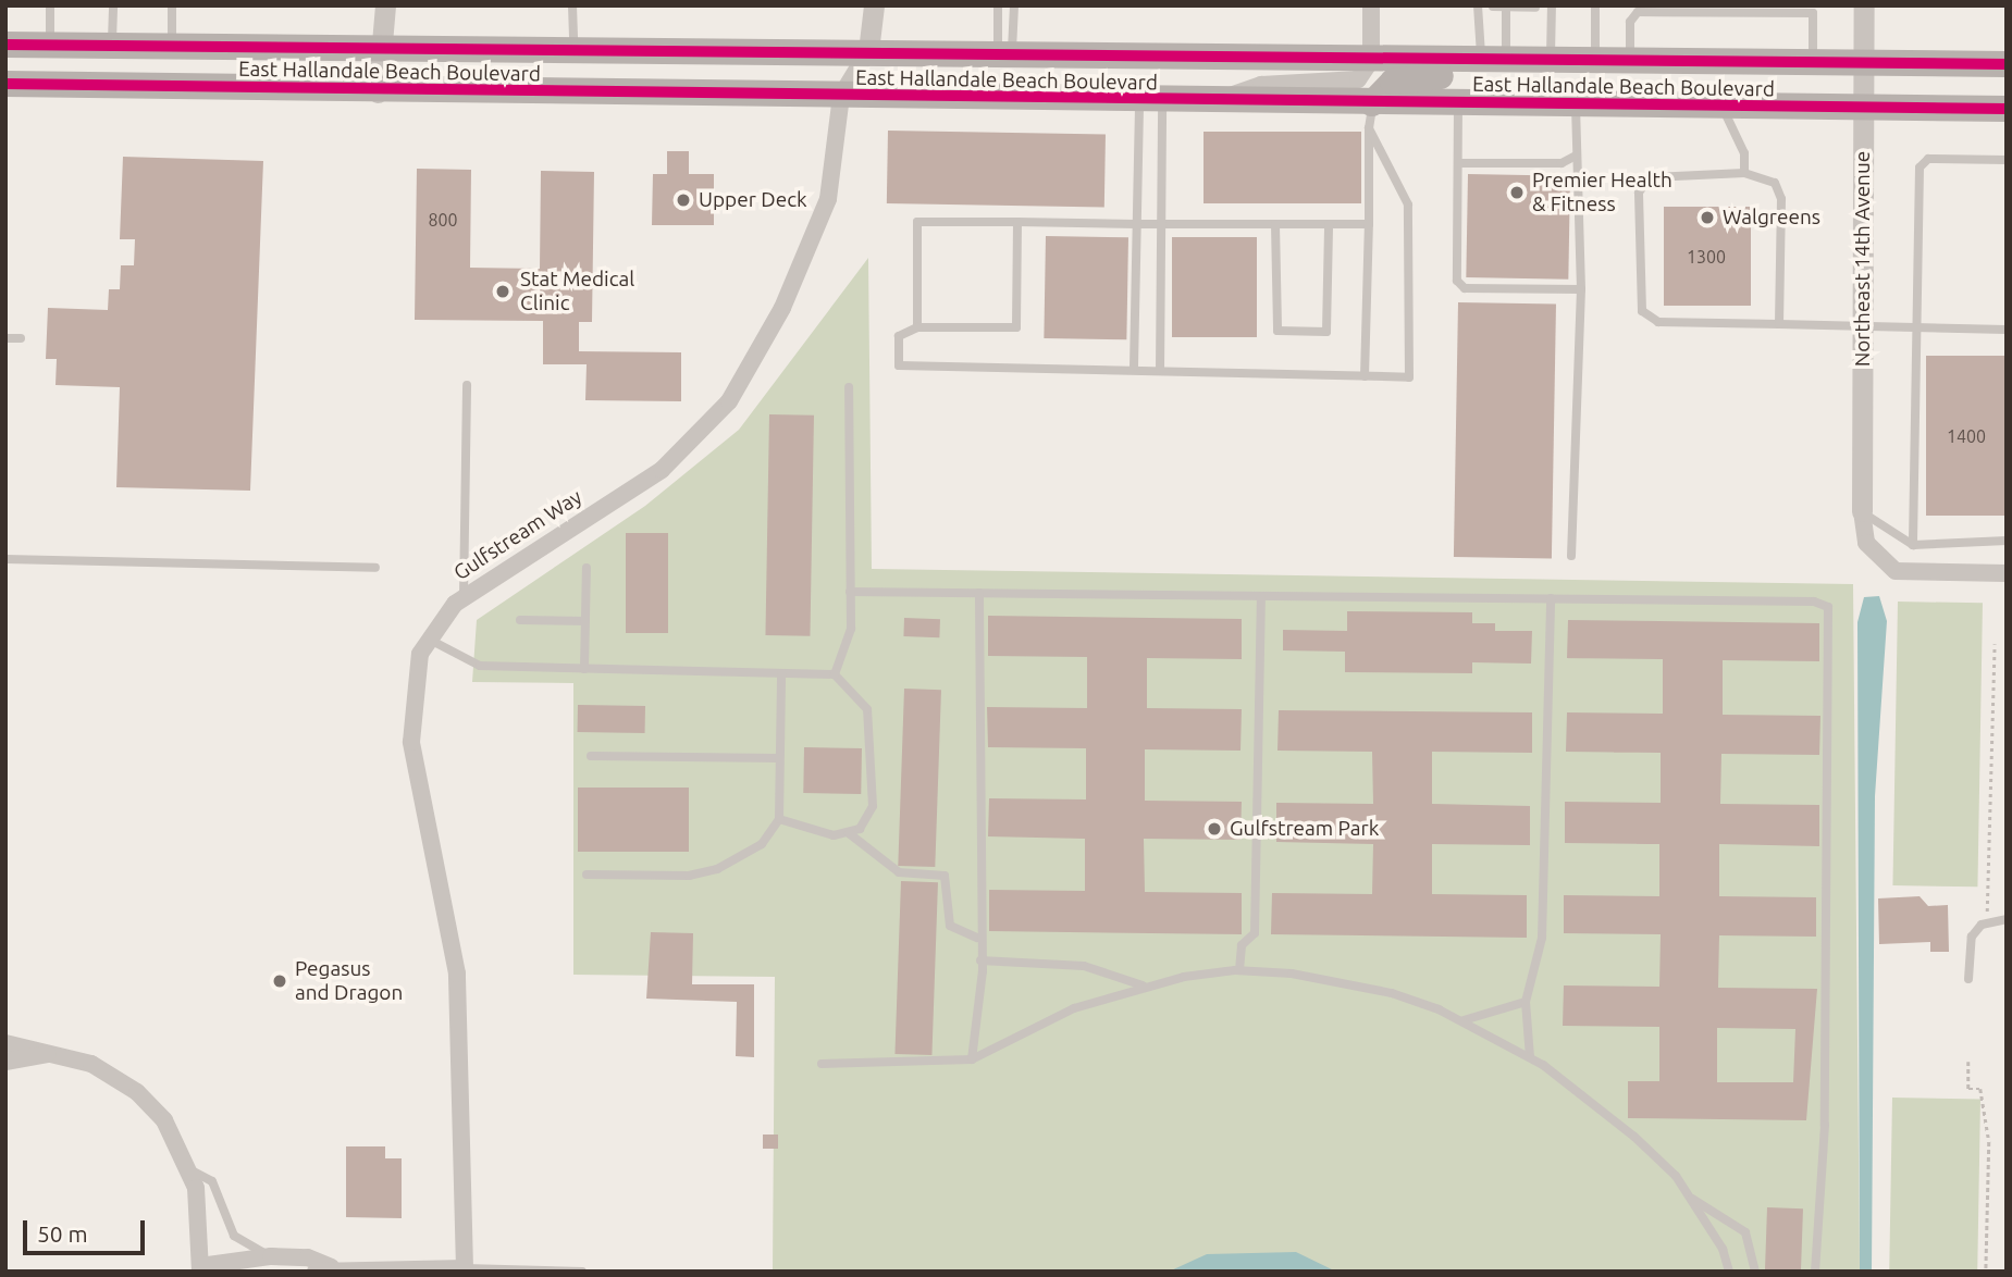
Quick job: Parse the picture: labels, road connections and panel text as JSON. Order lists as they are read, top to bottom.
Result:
{
  "streets": {
    "main road": ["East Hallandale Beach Boulevard"],
    "street": ["Northeast 14th Avenue", "Gulfstream Way"]
  },
  "crossings": [
    ["East Hallandale Beach Boulevard", "Northeast 14th Avenue"],
    ["East Hallandale Beach Boulevard", "Gulfstream Way"]
  ],
  "places": [
    "Premier Health & Fitness",
    "Upper Deck",
    "Walgreens",
    "Stat Medical Clinic",
    "Gulfstream Park",
    "Pegasus and Dragon"
  ],
  "house_numbers": ["800", "1300", "1400"],
  "scale_bar": "50 m"
}
